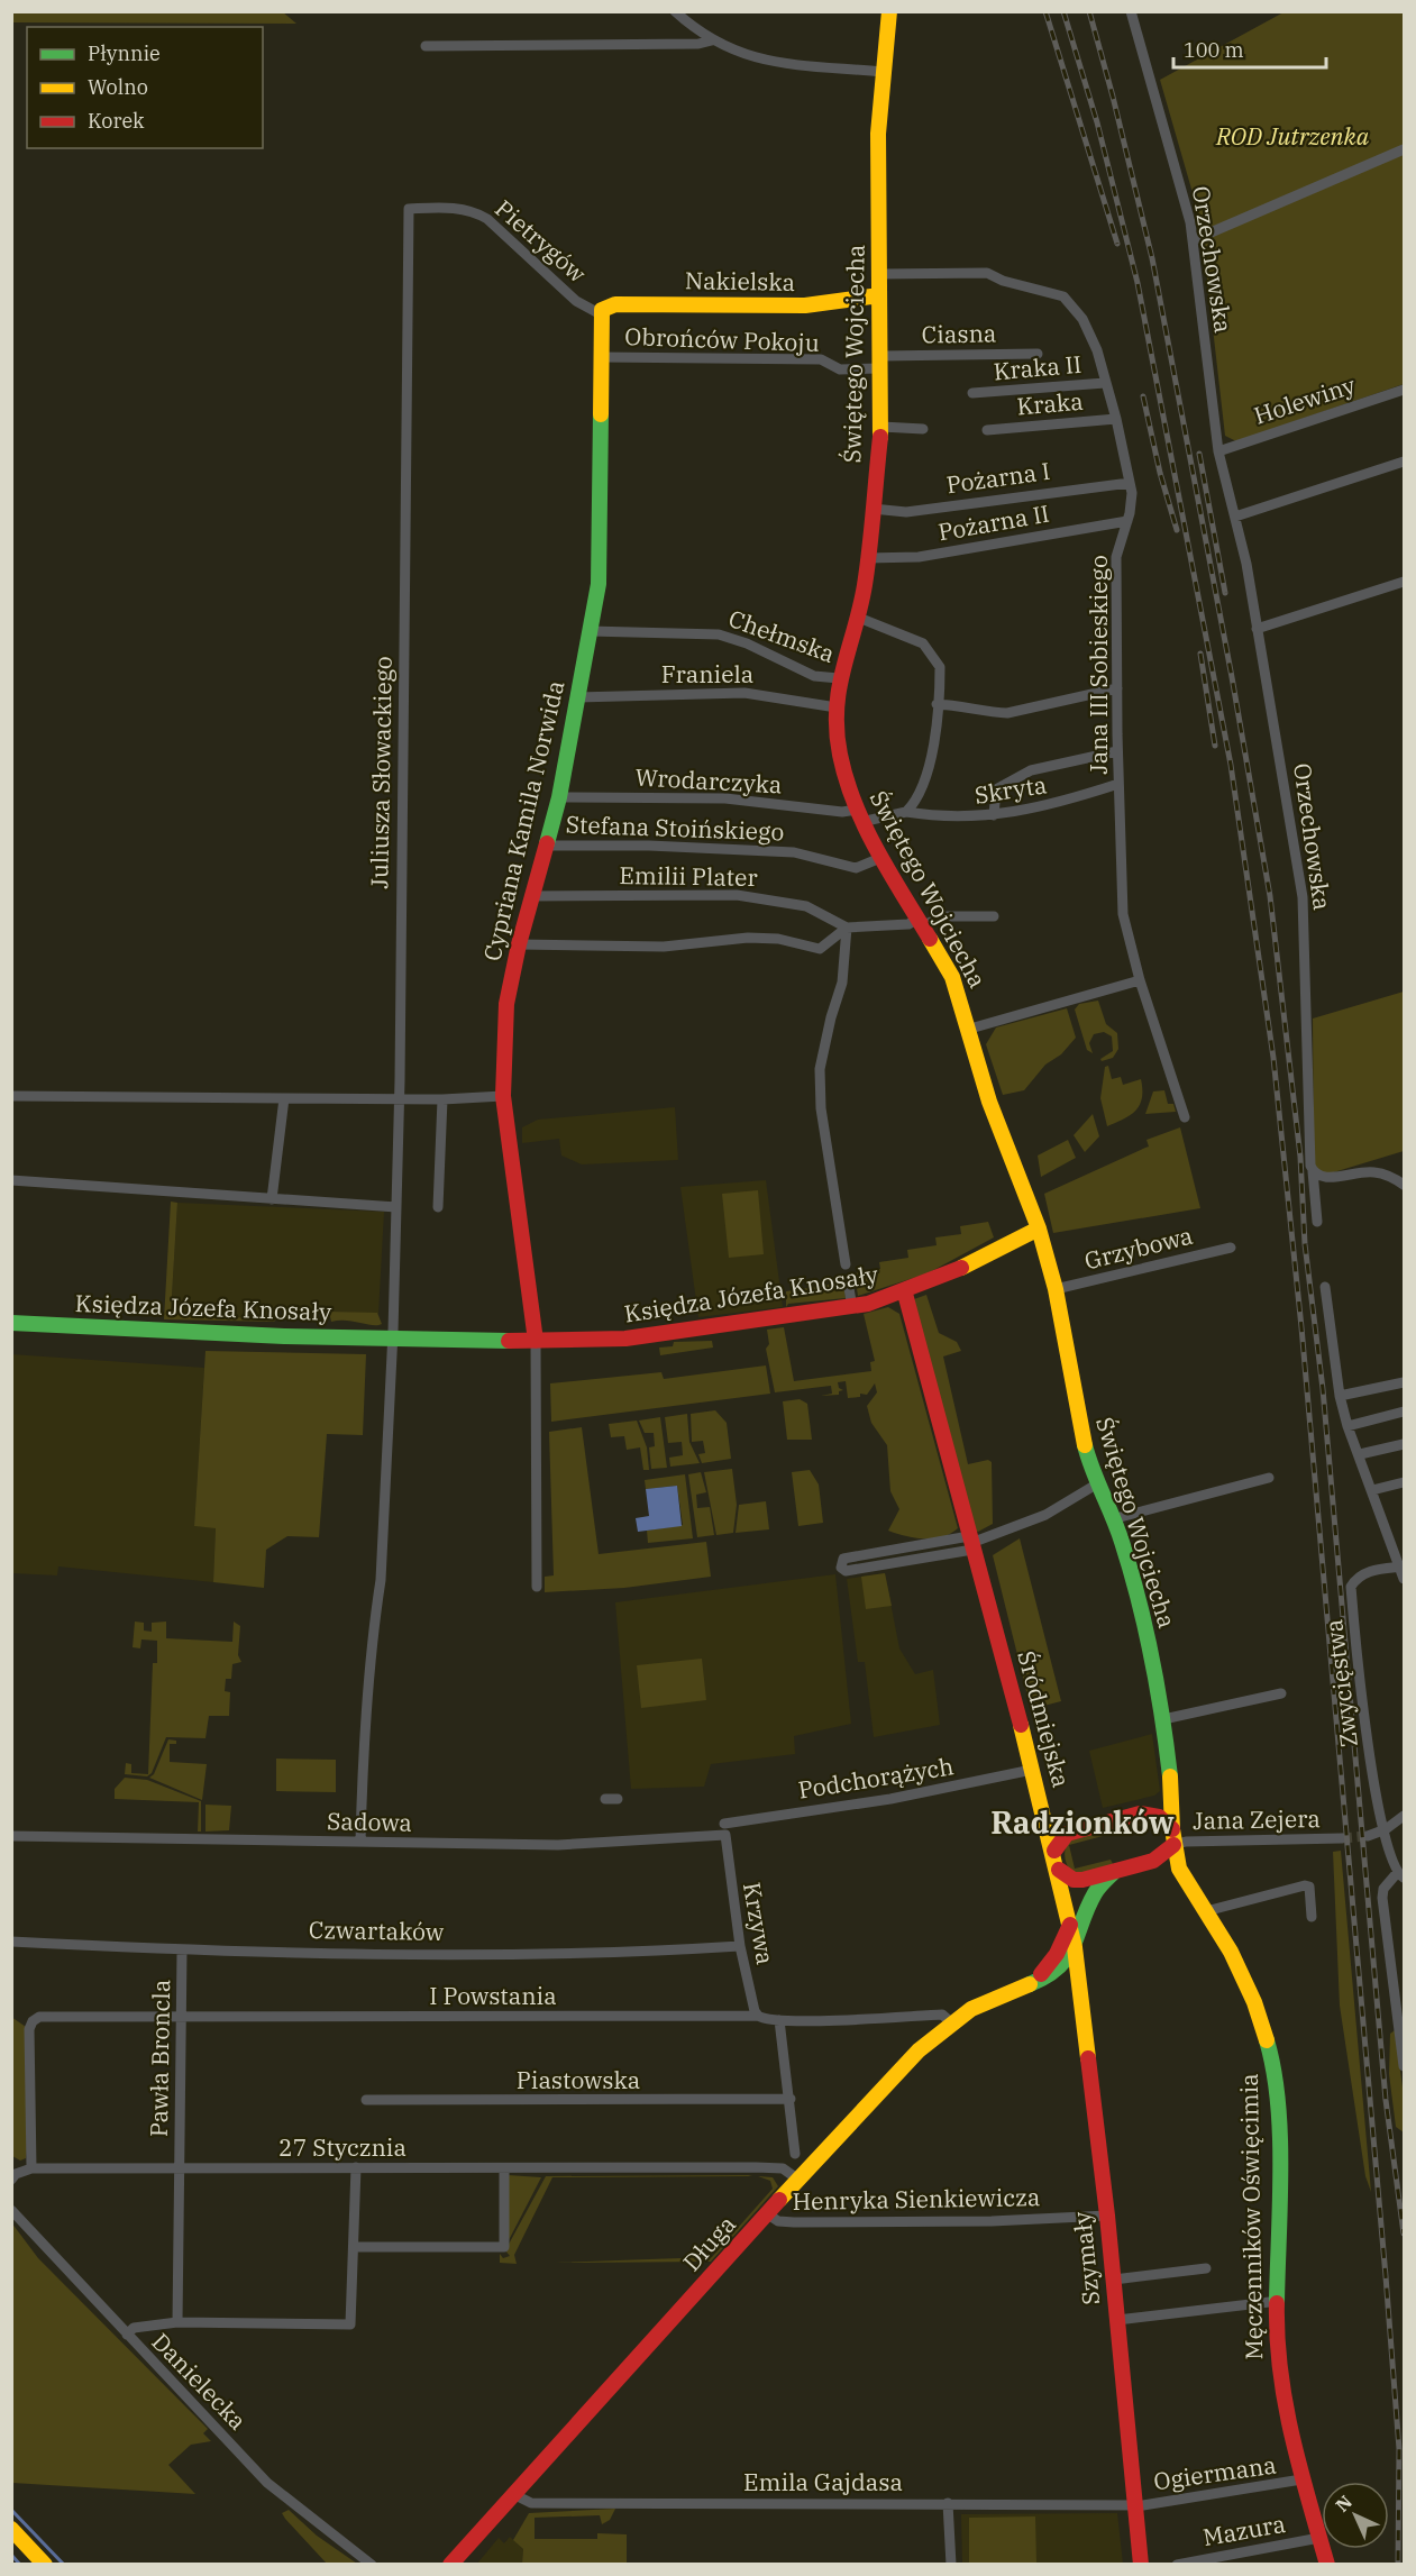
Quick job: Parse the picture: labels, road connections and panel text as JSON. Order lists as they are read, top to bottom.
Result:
{
  "streets": {
    "street": [
      "Pietrygów",
      "Orzechowska",
      "Nakielska",
      "Ciasna",
      "Obrońców Pokoju",
      "Świętego Wojciecha",
      "Kraka II",
      "Holewiny",
      "Kraka",
      "Pożarna I",
      "Pożarna II",
      "Chełmska",
      "Jana III Sobieskiego",
      "Franiela",
      "Juliusza Słowackiego",
      "Wrodarczyka",
      "Skryta",
      "Cypriana Kamila Norwida",
      "Stefana Stoińskiego",
      "Emilii Plater",
      "Grzybowa",
      "Księdza Józefa Knosały",
      "Zwycięstwa",
      "Śródmiejska",
      "Podchorążych",
      "Jana Zejera",
      "Sadowa",
      "Krzywa",
      "Czwartaków",
      "I Powstania",
      "Pawła Broncla",
      "Piastowska",
      "27 Stycznia",
      "Henryka Sienkiewicza",
      "Męczenników Oświęcimia",
      "Długa",
      "Szymały",
      "Danielecka",
      "Ogiermana",
      "Emila Gajdasa",
      "Mazura"
    ]
  },
  "crossings": [
    ["Pietrygów", "Nakielska"],
    ["Pietrygów", "Juliusza Słowackiego"],
    ["Pietrygów", "Cypriana Kamila Norwida"],
    ["Orzechowska", "Holewiny"],
    ["Nakielska", "Świętego Wojciecha"],
    ["Nakielska", "Cypriana Kamila Norwida"],
    ["Ciasna", "Obrońców Pokoju"],
    ["Ciasna", "Świętego Wojciecha"],
    ["Obrońców Pokoju", "Świętego Wojciecha"],
    ["Obrońców Pokoju", "Cypriana Kamila Norwida"],
    ["Świętego Wojciecha", "Pożarna I"],
    ["Świętego Wojciecha", "Pożarna II"],
    ["Świętego Wojciecha", "Chełmska"],
    ["Świętego Wojciecha", "Jana III Sobieskiego"],
    ["Świętego Wojciecha", "Franiela"],
    ["Świętego Wojciecha", "Wrodarczyka"],
    ["Świętego Wojciecha", "Stefana Stoińskiego"],
    ["Świętego Wojciecha", "Grzybowa"],
    ["Świętego Wojciecha", "Księdza Józefa Knosały"],
    ["Świętego Wojciecha", "Jana Zejera"],
    ["Świętego Wojciecha", "Męczenników Oświęcimia"],
    ["Kraka II", "Jana III Sobieskiego"],
    ["Kraka", "Jana III Sobieskiego"],
    ["Pożarna I", "Jana III Sobieskiego"],
    ["Pożarna II", "Jana III Sobieskiego"],
    ["Chełmska", "Cypriana Kamila Norwida"],
    ["Jana III Sobieskiego", "Skryta"],
    ["Franiela", "Cypriana Kamila Norwida"],
    ["Juliusza Słowackiego", "Księdza Józefa Knosały"],
    ["Wrodarczyka", "Skryta"],
    ["Wrodarczyka", "Cypriana Kamila Norwida"],
    ["Cypriana Kamila Norwida", "Stefana Stoińskiego"],
    ["Cypriana Kamila Norwida", "Emilii Plater"],
    ["Cypriana Kamila Norwida", "Księdza Józefa Knosały"],
    ["Księdza Józefa Knosały", "Śródmiejska"],
    ["Śródmiejska", "Podchorążych"],
    ["Śródmiejska", "Długa"],
    ["Śródmiejska", "Szymały"],
    ["Podchorążych", "Sadowa"],
    ["Podchorążych", "Krzywa"],
    ["Jana Zejera", "Męczenników Oświęcimia"],
    ["Sadowa", "Krzywa"],
    ["Krzywa", "Czwartaków"],
    ["Krzywa", "I Powstania"],
    ["Czwartaków", "Pawła Broncla"],
    ["I Powstania", "Pawła Broncla"],
    ["I Powstania", "27 Stycznia"],
    ["I Powstania", "Długa"],
    ["Pawła Broncla", "27 Stycznia"],
    ["27 Stycznia", "Długa"],
    ["Henryka Sienkiewicza", "Długa"],
    ["Henryka Sienkiewicza", "Szymały"],
    ["Męczenników Oświęcimia", "Ogiermana"],
    ["Męczenników Oświęcimia", "Mazura"],
    ["Długa", "Szymały"],
    ["Długa", "Emila Gajdasa"],
    ["Szymały", "Ogiermana"],
    ["Szymały", "Emila Gajdasa"],
    ["Ogiermana", "Emila Gajdasa"]
  ],
  "districts": ["Radzionków"],
  "parks": ["ROD Jutrzenka"],
  "legend": ["Płynnie", "Wolno", "Korek"],
  "scale_bar": "100 m",
  "north": "top left"
}
